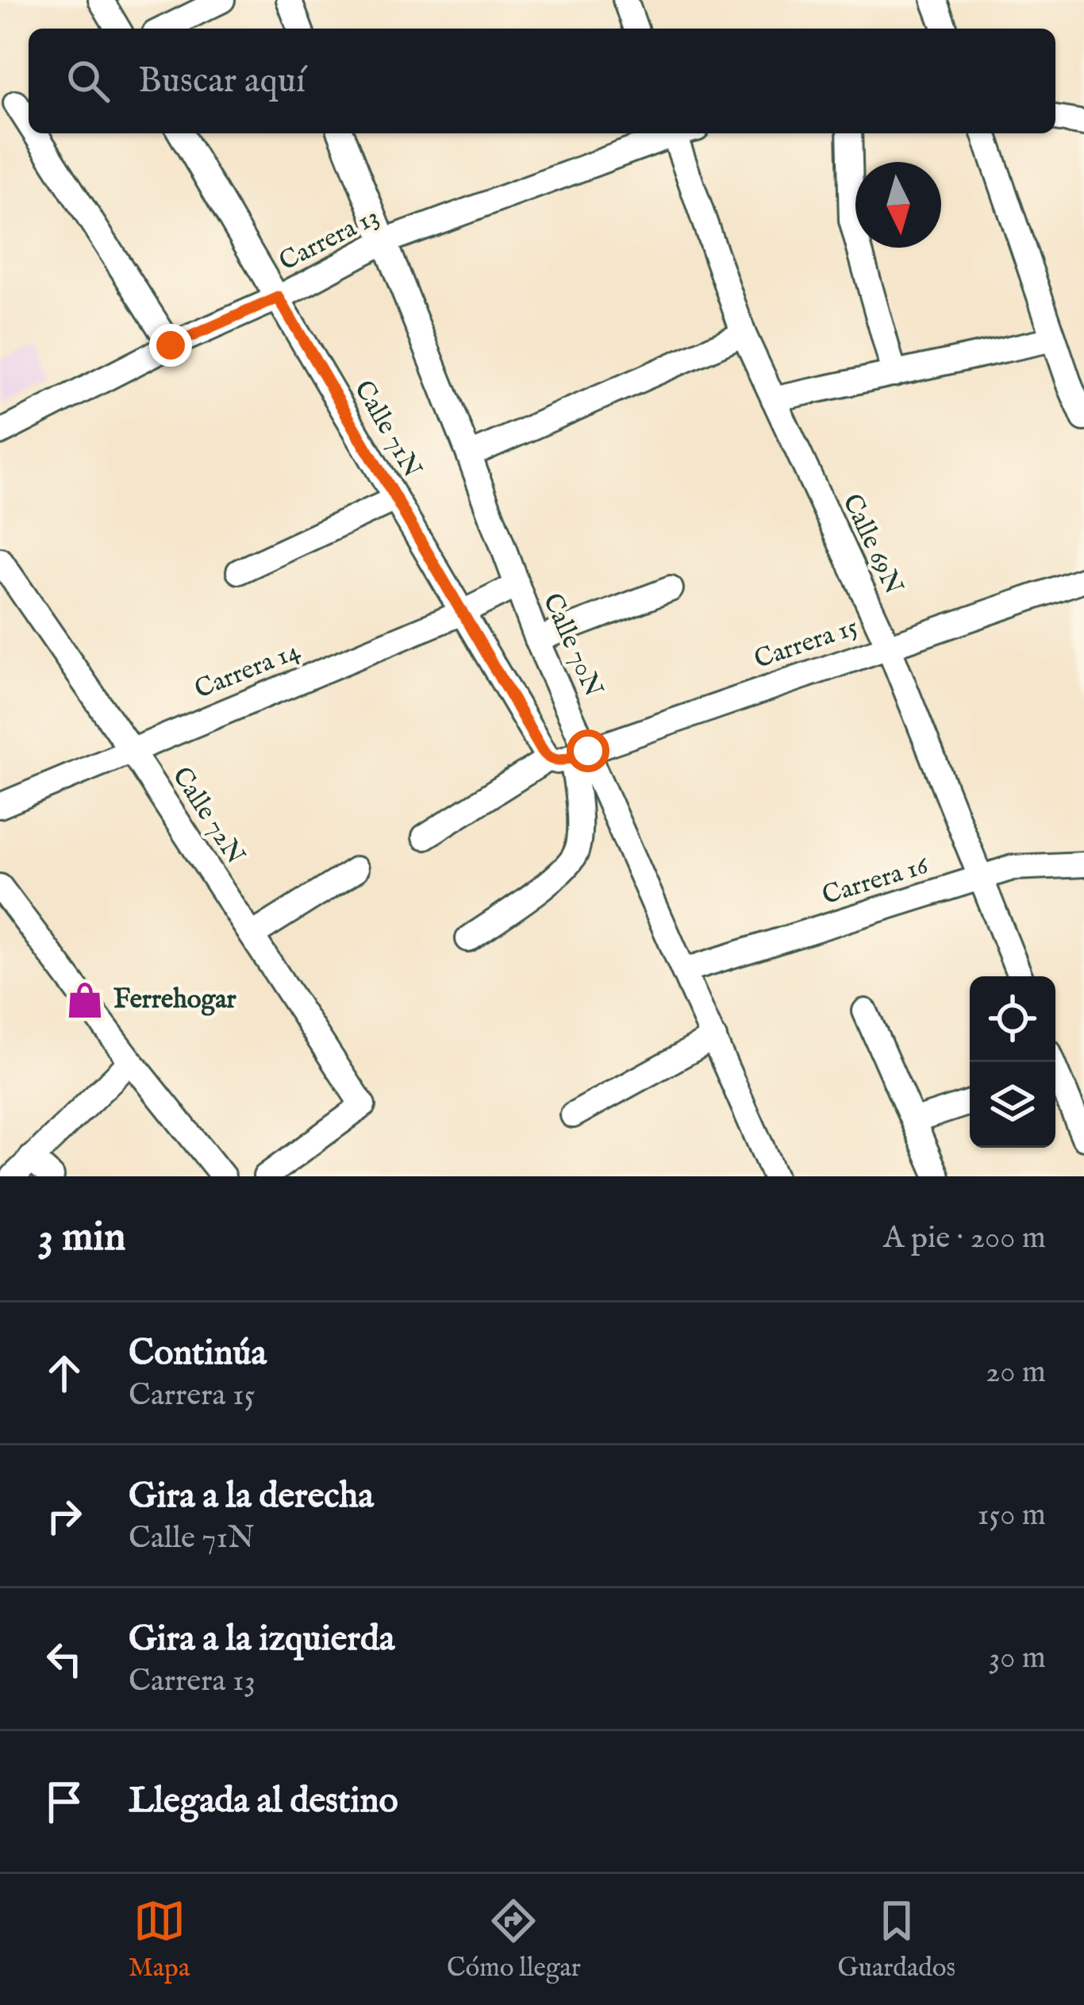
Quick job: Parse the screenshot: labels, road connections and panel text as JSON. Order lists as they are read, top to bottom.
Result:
{
  "streets": {
    "street": [
      "Carrera 13",
      "Calle 71N",
      "Calle 69N",
      "Carrera 15",
      "Calle 70N",
      "Carrera 14",
      "Calle 72N",
      "Carrera 16"
    ]
  },
  "crossings": [
    ["Carrera 13", "Calle 71N"],
    ["Carrera 13", "Calle 70N"],
    ["Calle 71N", "Carrera 15"],
    ["Calle 71N", "Calle 70N"],
    ["Calle 71N", "Carrera 14"],
    ["Calle 69N", "Carrera 15"],
    ["Calle 69N", "Carrera 16"],
    ["Carrera 15", "Calle 70N"],
    ["Calle 70N", "Carrera 14"],
    ["Calle 70N", "Carrera 16"],
    ["Carrera 14", "Calle 72N"]
  ],
  "places": {
    "shop": ["Ferrehogar"]
  },
  "north": "bottom",
  "page": {
    "search": "Buscar aquí",
    "heading": ["3 min", "A pie · 200 m"],
    "list": [
      ["Continúa", "Carrera 15", "20 m"],
      ["Gira a la derecha", "Calle 71N", "150 m"],
      ["Gira a la izquierda", "Carrera 13", "30 m"],
      "Llegada al destino"
    ],
    "nav": ["Mapa", "Cómo llegar", "Guardados"]
  }
}
